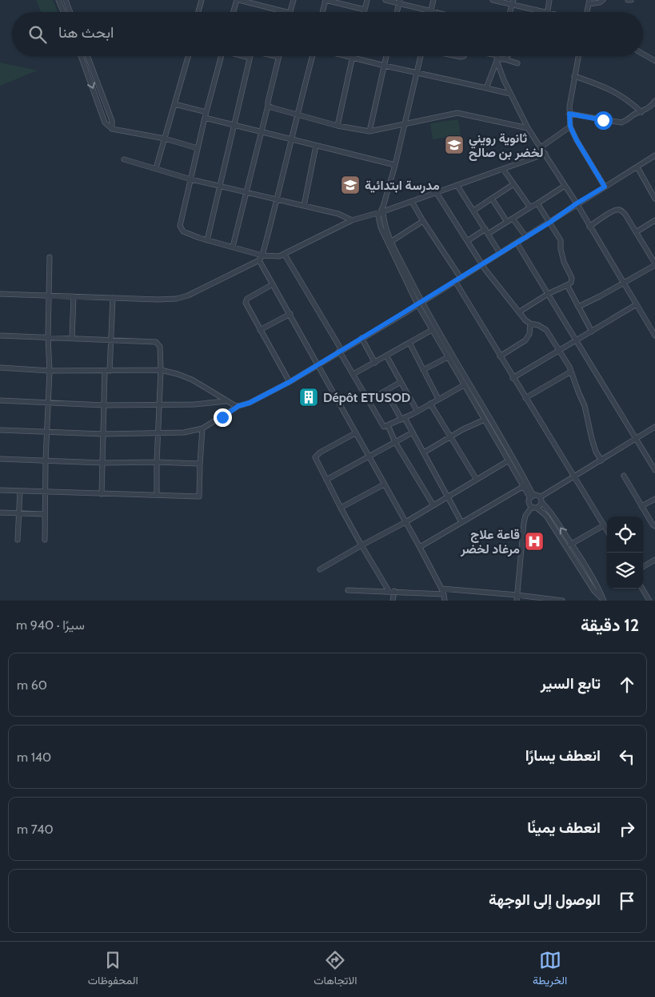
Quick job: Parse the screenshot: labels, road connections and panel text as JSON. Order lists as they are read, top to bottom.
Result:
{
  "places": {
    "school or university": ["ثانوية رويني لخضر بن صالح", "مدرسة ابتدائية"],
    "building": ["Dépôt ETUSOD"],
    "hospital": ["قاعة علاج مرغاد لخضر"]
  },
  "page": {
    "search": "ابحث هنا",
    "heading": ["12 دقيقة", "سيرًا · 940 m"],
    "list": [
      ["تابع السير", "60 m"],
      ["انعطف يسارًا", "140 m"],
      ["انعطف يمينًا", "740 m"],
      "الوصول إلى الوجهة"
    ],
    "nav": ["الخريطة", "الاتجاهات", "المحفوظات"]
  }
}
